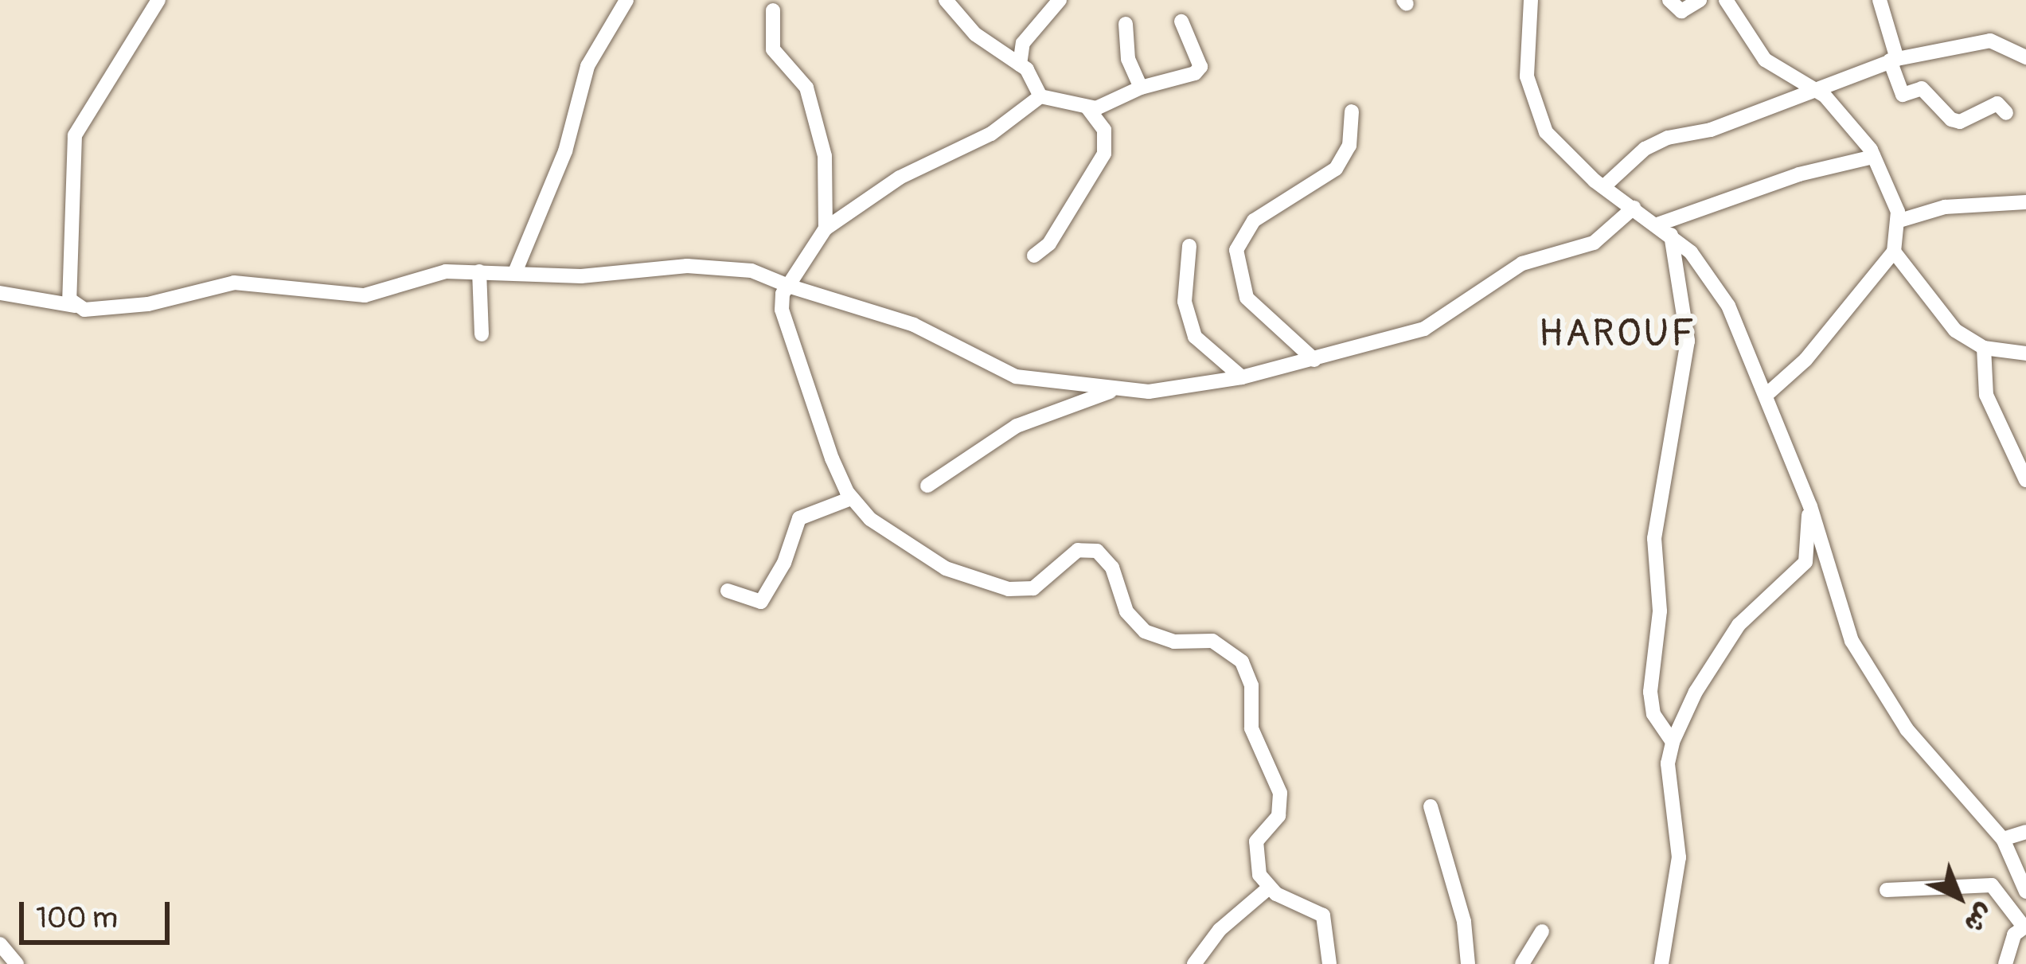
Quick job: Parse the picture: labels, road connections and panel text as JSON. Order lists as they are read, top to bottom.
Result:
{
  "districts": ["HAROUF"],
  "scale_bar": "100 m",
  "north": "bottom right"
}
